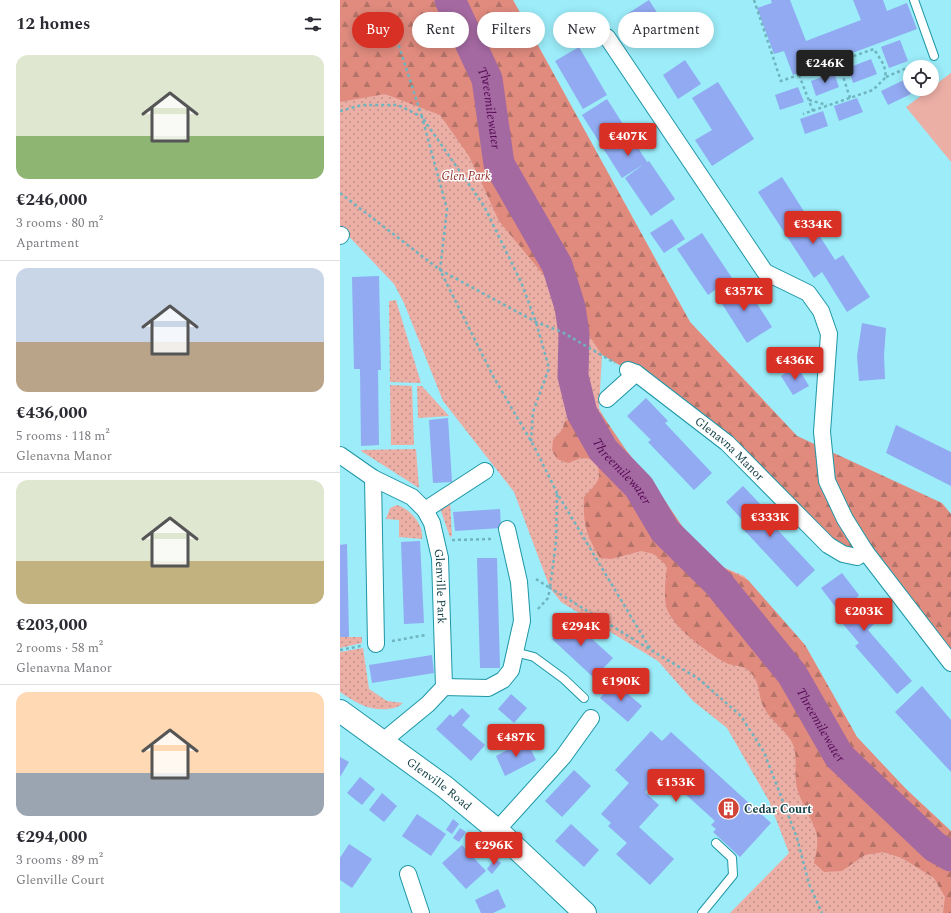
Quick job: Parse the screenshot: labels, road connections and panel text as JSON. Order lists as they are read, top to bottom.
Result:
{
  "streets": {
    "street": ["Glenavna Manor", "Glenville Park", "Glenville Road"]
  },
  "water": ["Threemilewater"],
  "parks": ["Glen Park"],
  "places": {
    "building": ["Cedar Court"]
  },
  "page": {
    "heading": "12 homes",
    "chip": [
      "Buy",
      "Rent",
      "Filters",
      "New",
      "Apartment"
    ],
    "list": [
      {
        "name": "€246,000",
        "note": "3 rooms · 80 m² · Apartment"
      },
      {
        "name": "€436,000",
        "note": "5 rooms · 118 m² · Glenavna Manor"
      },
      {
        "name": "€203,000",
        "note": "2 rooms · 58 m² · Glenavna Manor"
      },
      {
        "name": "€294,000",
        "note": "3 rooms · 89 m² · Glenville Court"
      }
    ],
    "price": [
      "€246K",
      "€407K",
      "€334K",
      "€357K",
      "€436K",
      "€333K",
      "€203K",
      "€294K",
      "€190K",
      "€487K",
      "€153K",
      "€296K"
    ]
  }
}
